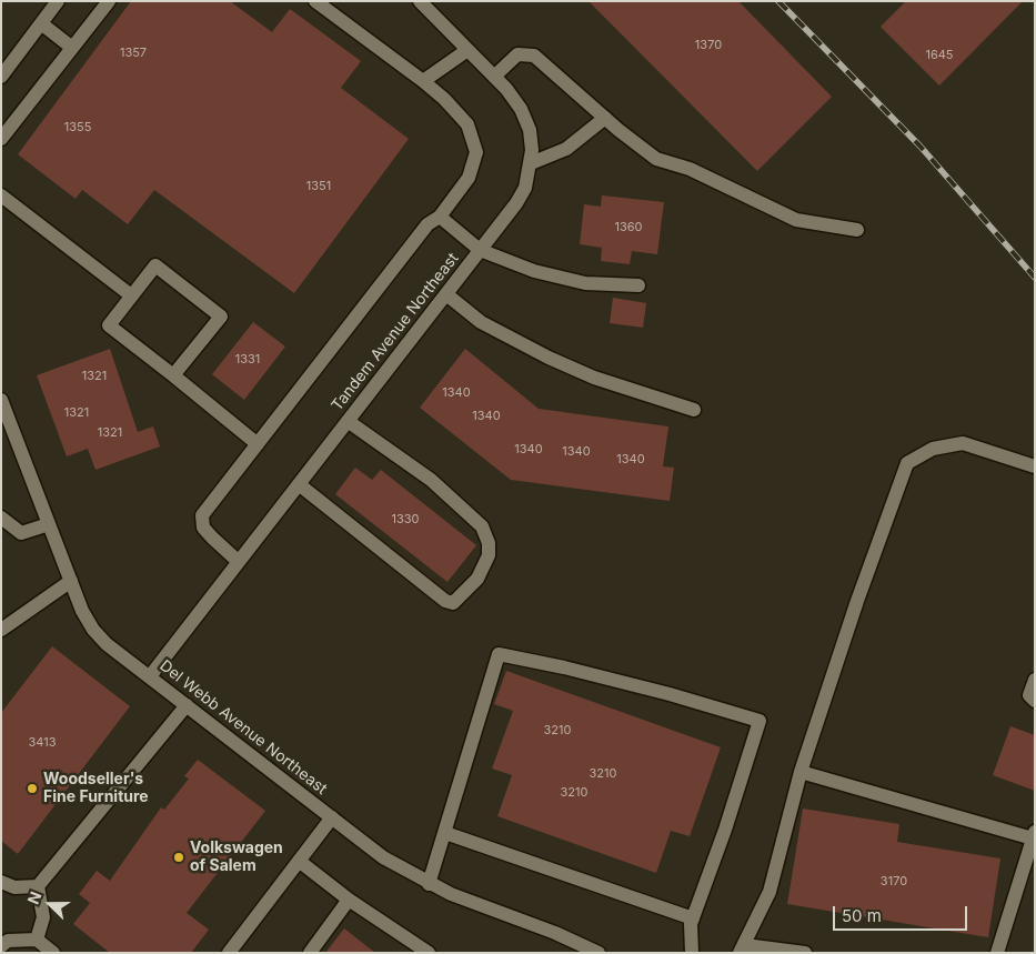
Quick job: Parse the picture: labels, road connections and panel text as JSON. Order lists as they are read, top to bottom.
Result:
{
  "streets": {
    "street": ["Tandem Avenue Northeast", "Del Webb Avenue Northeast"]
  },
  "crossings": [
    ["Tandem Avenue Northeast", "Del Webb Avenue Northeast"]
  ],
  "places": ["Woodseller's Fine Furniture", "Volkswagen of Salem"],
  "house_numbers": [
    "1370",
    "1357",
    "1645",
    "1355",
    "1351",
    "1360",
    "1331",
    "1321",
    "1340",
    "1321",
    "1340",
    "1321",
    "1340",
    "1340",
    "1340",
    "1330",
    "3210",
    "3413",
    "3210",
    "3210",
    "3170"
  ],
  "scale_bar": "50 m",
  "north": "left"
}
